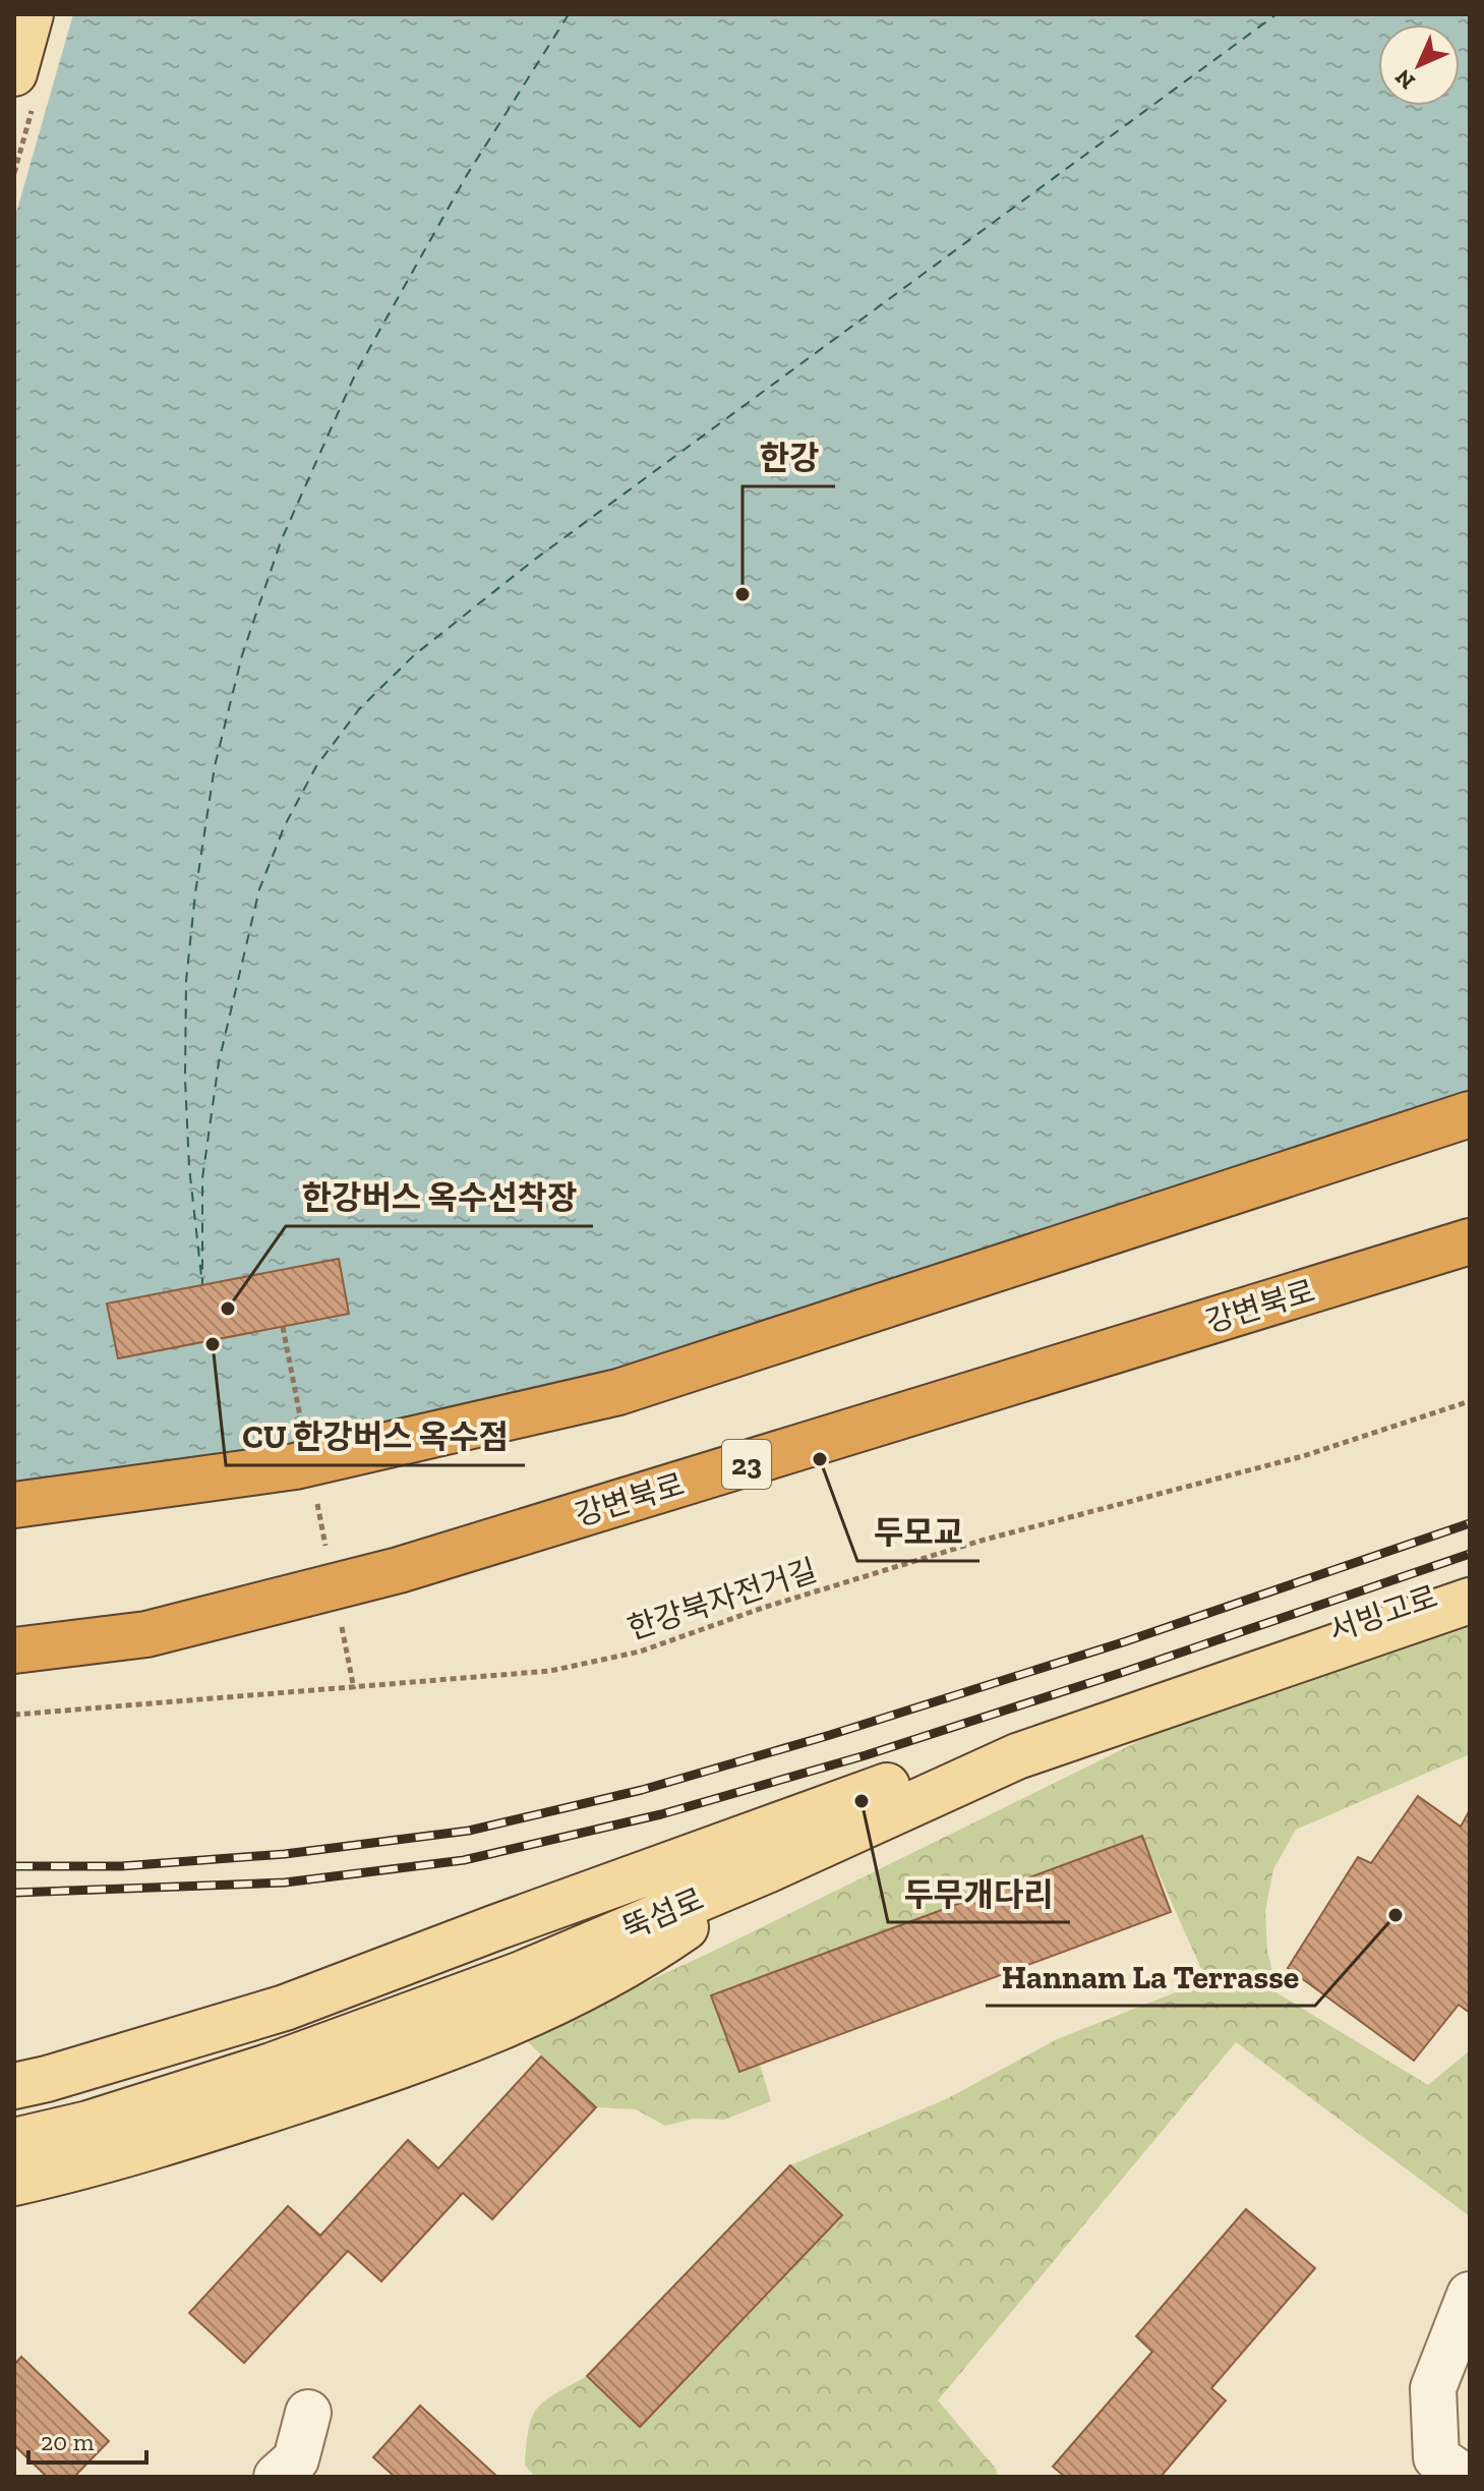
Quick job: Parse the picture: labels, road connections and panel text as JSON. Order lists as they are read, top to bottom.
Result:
{
  "streets": {
    "highway": ["강변북로", "23"],
    "main road": ["서빙고로", "뚝섬로"],
    "path": ["한강북자전거길"]
  },
  "crossings": [
    ["서빙고로", "뚝섬로"]
  ],
  "places": [
    "한강",
    "한강버스 옥수선착장",
    "CU 한강버스 옥수점",
    "두모교",
    "두무개다리",
    "Hannam La Terrasse"
  ],
  "scale_bar": "20 m",
  "north": "bottom left"
}
